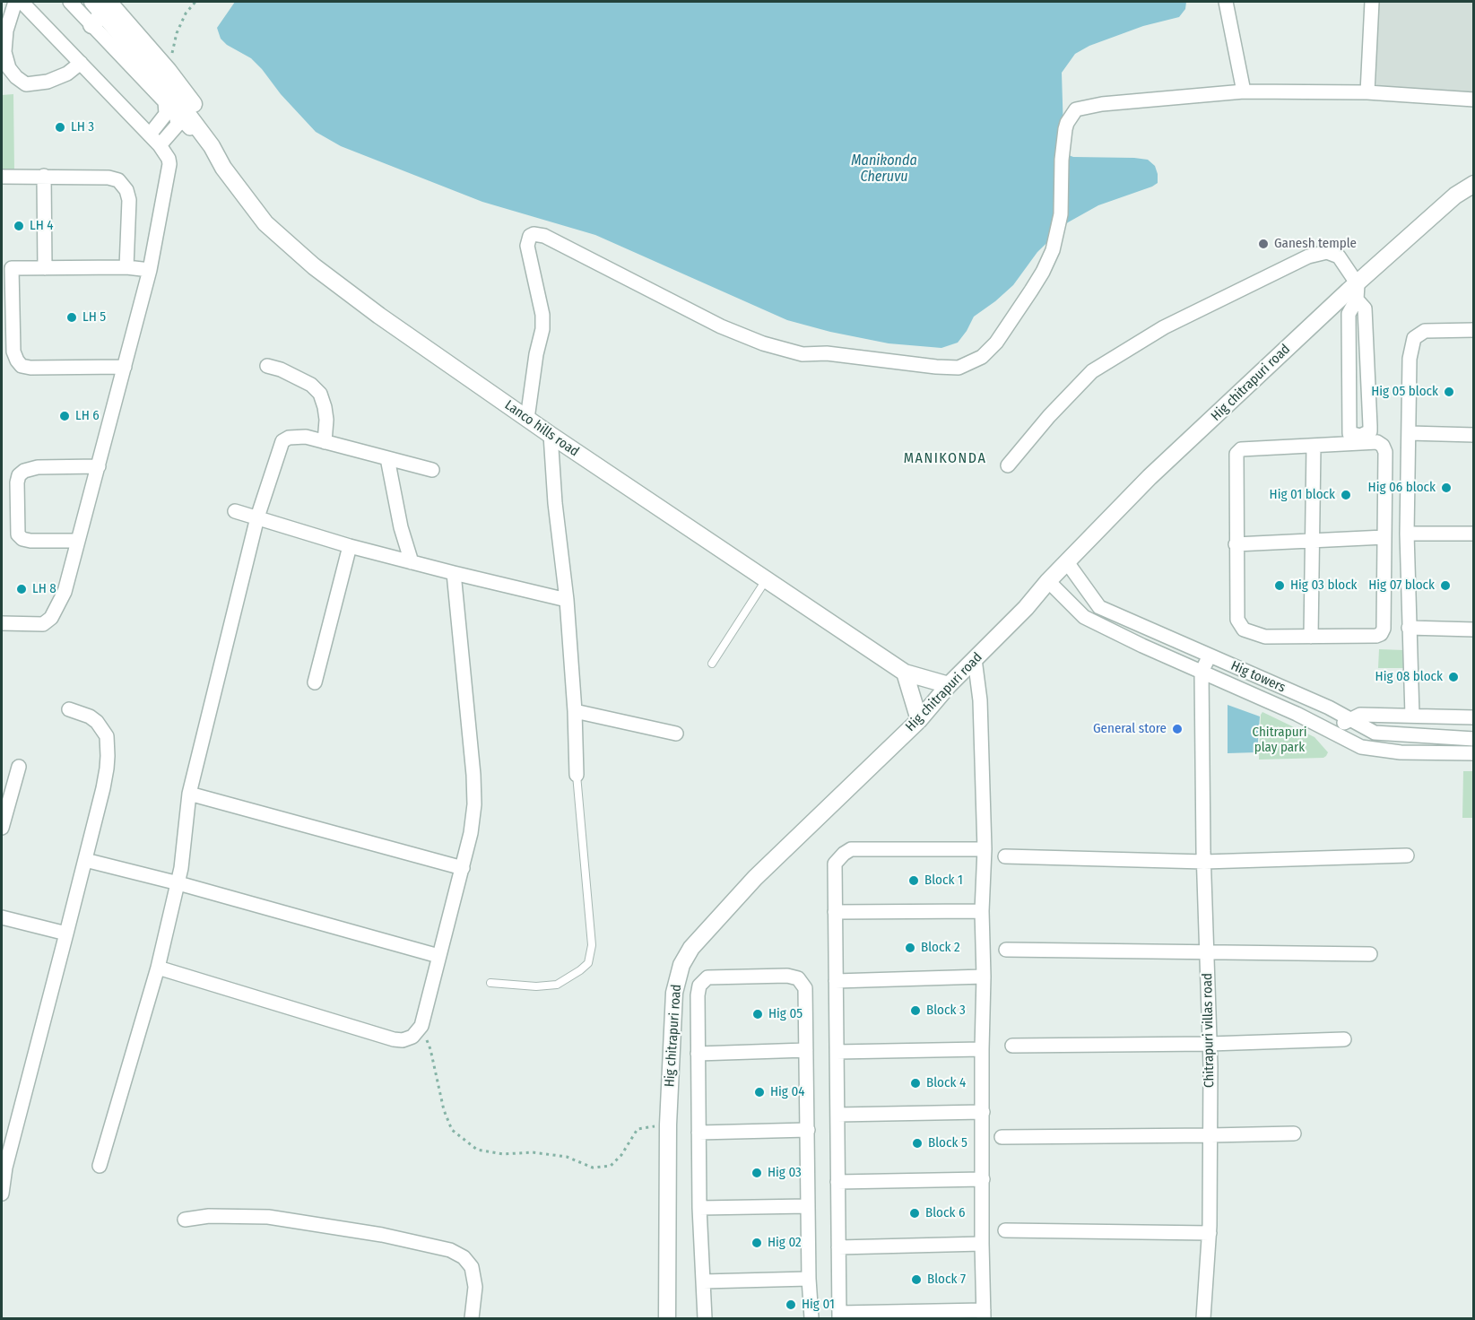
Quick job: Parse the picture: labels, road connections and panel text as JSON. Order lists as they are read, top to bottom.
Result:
{
  "streets": {
    "street": [
      "Hig chitrapuri road",
      "Lanco hills road",
      "Hig towers",
      "Chitrapuri villas road"
    ]
  },
  "crossings": [
    ["Hig chitrapuri road", "Lanco hills road"],
    ["Hig chitrapuri road", "Hig towers"]
  ],
  "districts": ["MANIKONDA"],
  "water": ["Manikonda Cheruvu"],
  "parks": ["Chitrapuri play park"],
  "places": [
    "LH 3",
    "LH 4",
    "Ganesh temple",
    "LH 5",
    "Hig 05 block",
    "LH 6",
    "Hig 06 block",
    "Hig 01 block",
    "Hig 03 block",
    "Hig 07 block",
    "LH 8",
    "Hig 08 block",
    "General store",
    "Block 1",
    "Block 2",
    "Block 3",
    "Hig 05",
    "Block 4",
    "Hig 04",
    "Block 5",
    "Hig 03",
    "Block 6",
    "Hig 02",
    "Block 7",
    "Hig 01"
  ]
}
